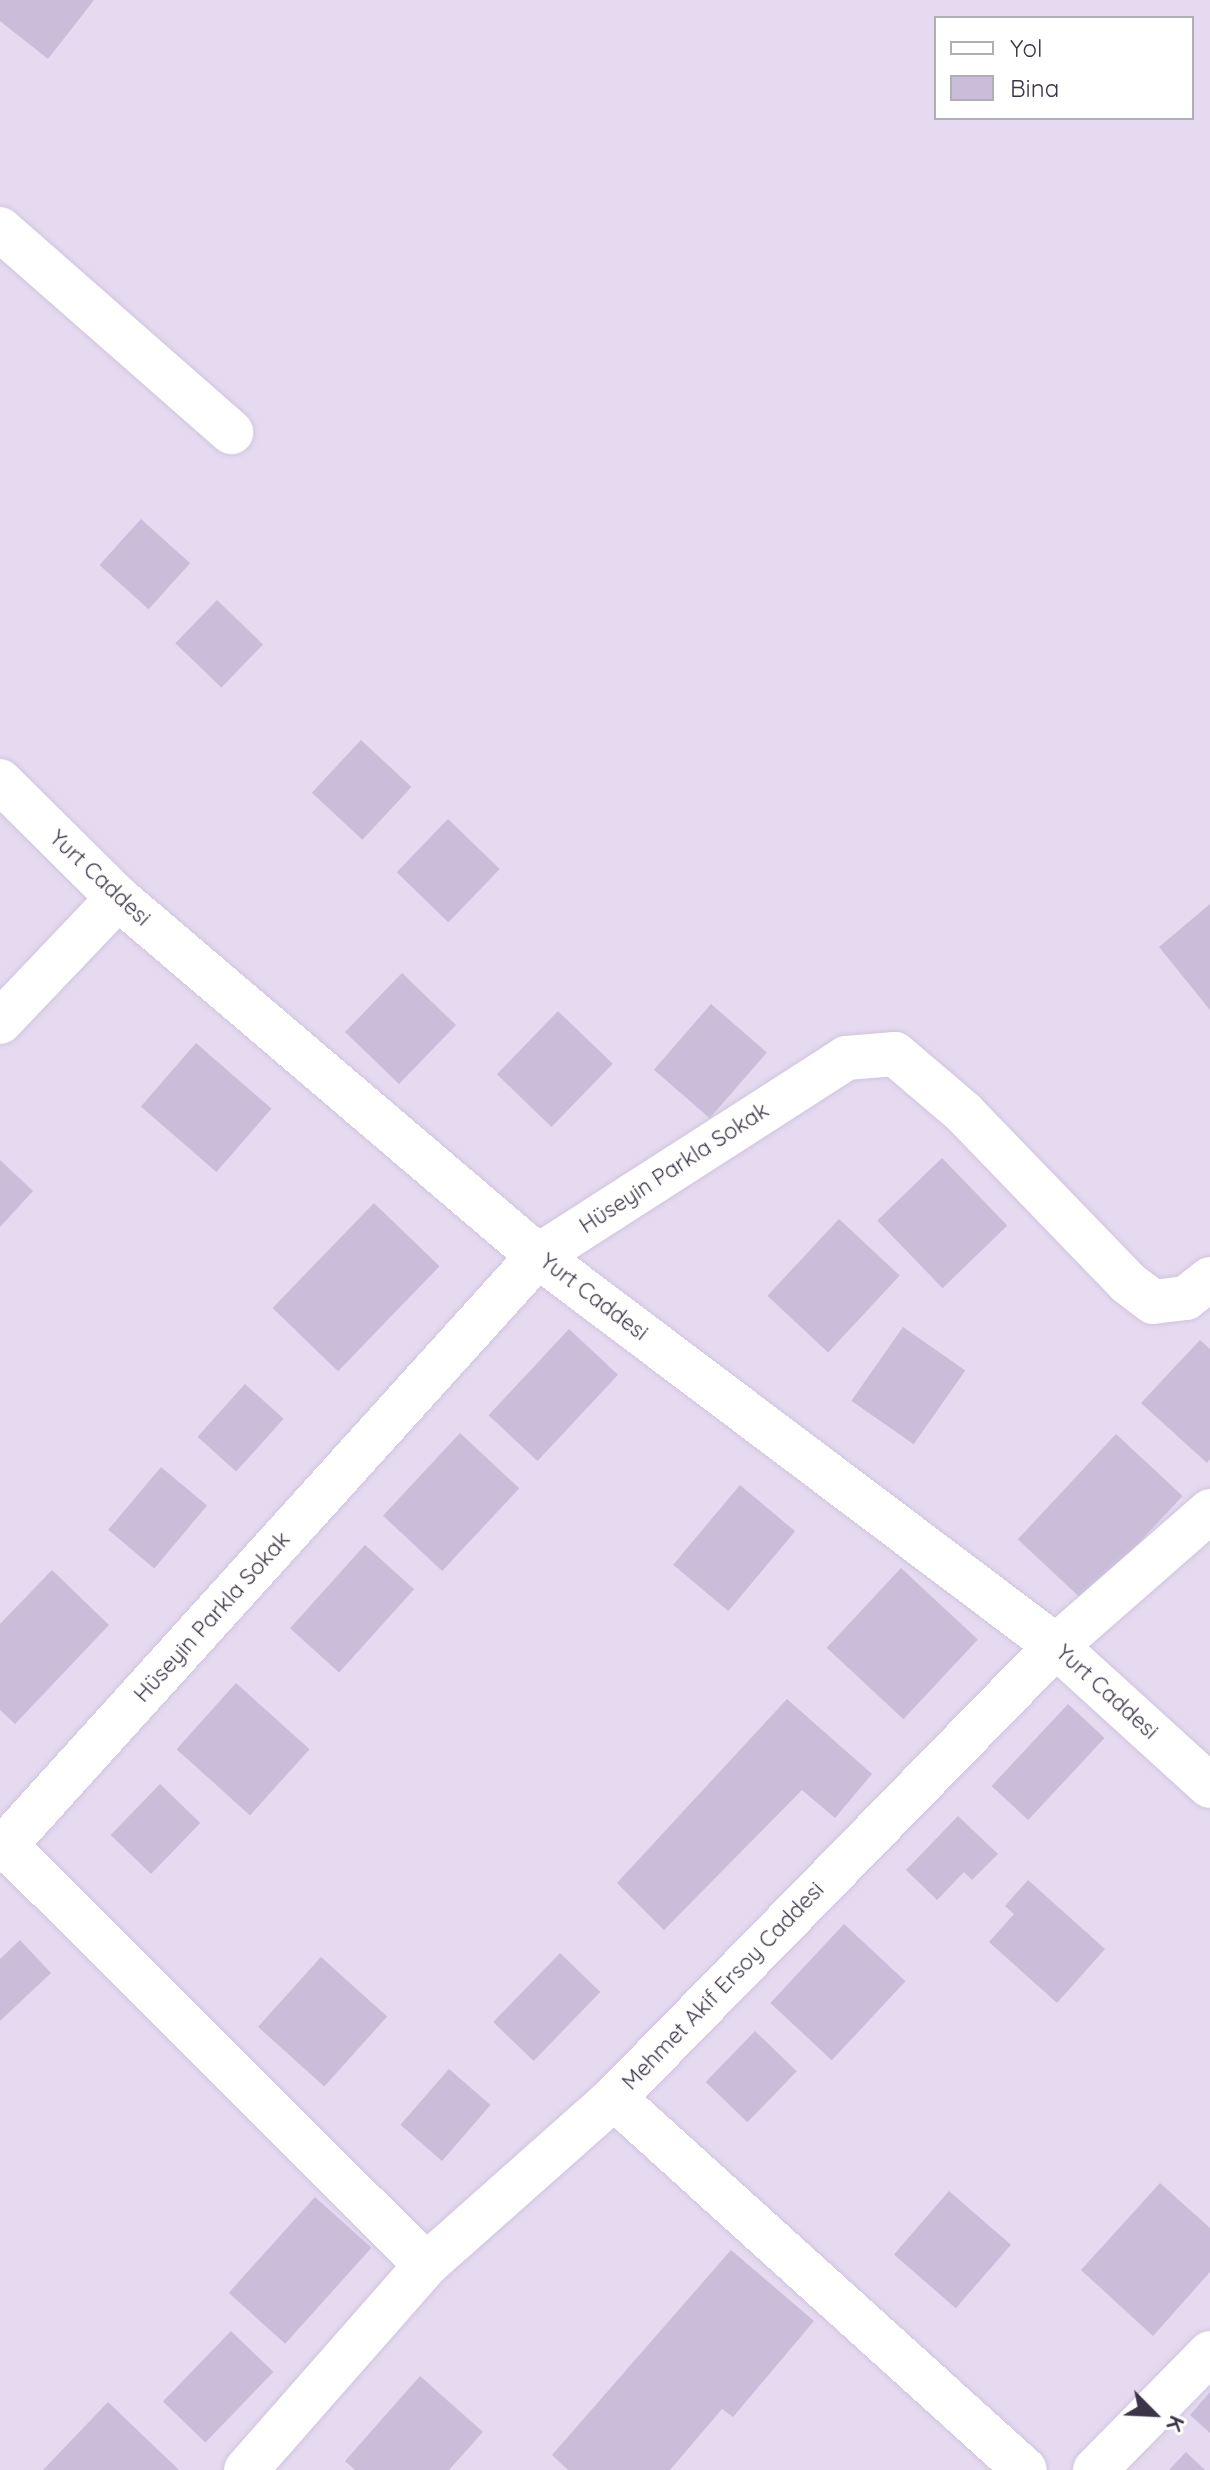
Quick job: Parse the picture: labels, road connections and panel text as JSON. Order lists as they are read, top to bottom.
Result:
{
  "streets": {
    "street": ["Yurt Caddesi", "Hüseyin Parkla Sokak", "Mehmet Akif Ersoy Caddesi"]
  },
  "crossings": [
    ["Yurt Caddesi", "Hüseyin Parkla Sokak"],
    ["Yurt Caddesi", "Mehmet Akif Ersoy Caddesi"]
  ],
  "legend": ["Yol", "Bina"],
  "north": "bottom right"
}
